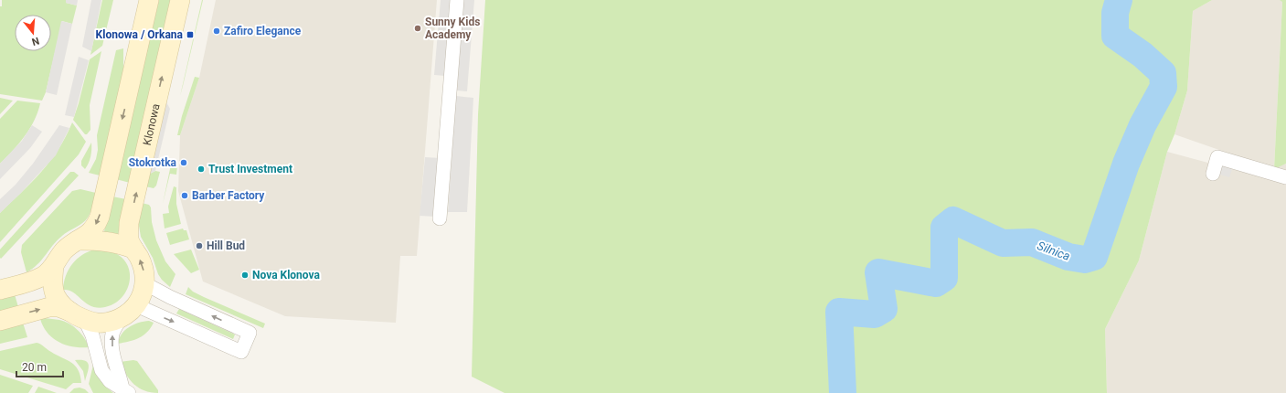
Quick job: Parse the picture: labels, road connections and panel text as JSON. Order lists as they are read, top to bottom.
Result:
{
  "streets": {
    "street": ["Klonowa"]
  },
  "water": ["Silnica"],
  "places": {
    "other": [
      "Sunny Kids Academy",
      "Zafiro Elegance",
      "Stokrotka",
      "Trust Investment",
      "Barber Factory",
      "Hill Bud",
      "Nova Klonova"
    ],
    "transit": ["Klonowa / Orkana"]
  },
  "scale_bar": "20 m",
  "north": "bottom"
}
